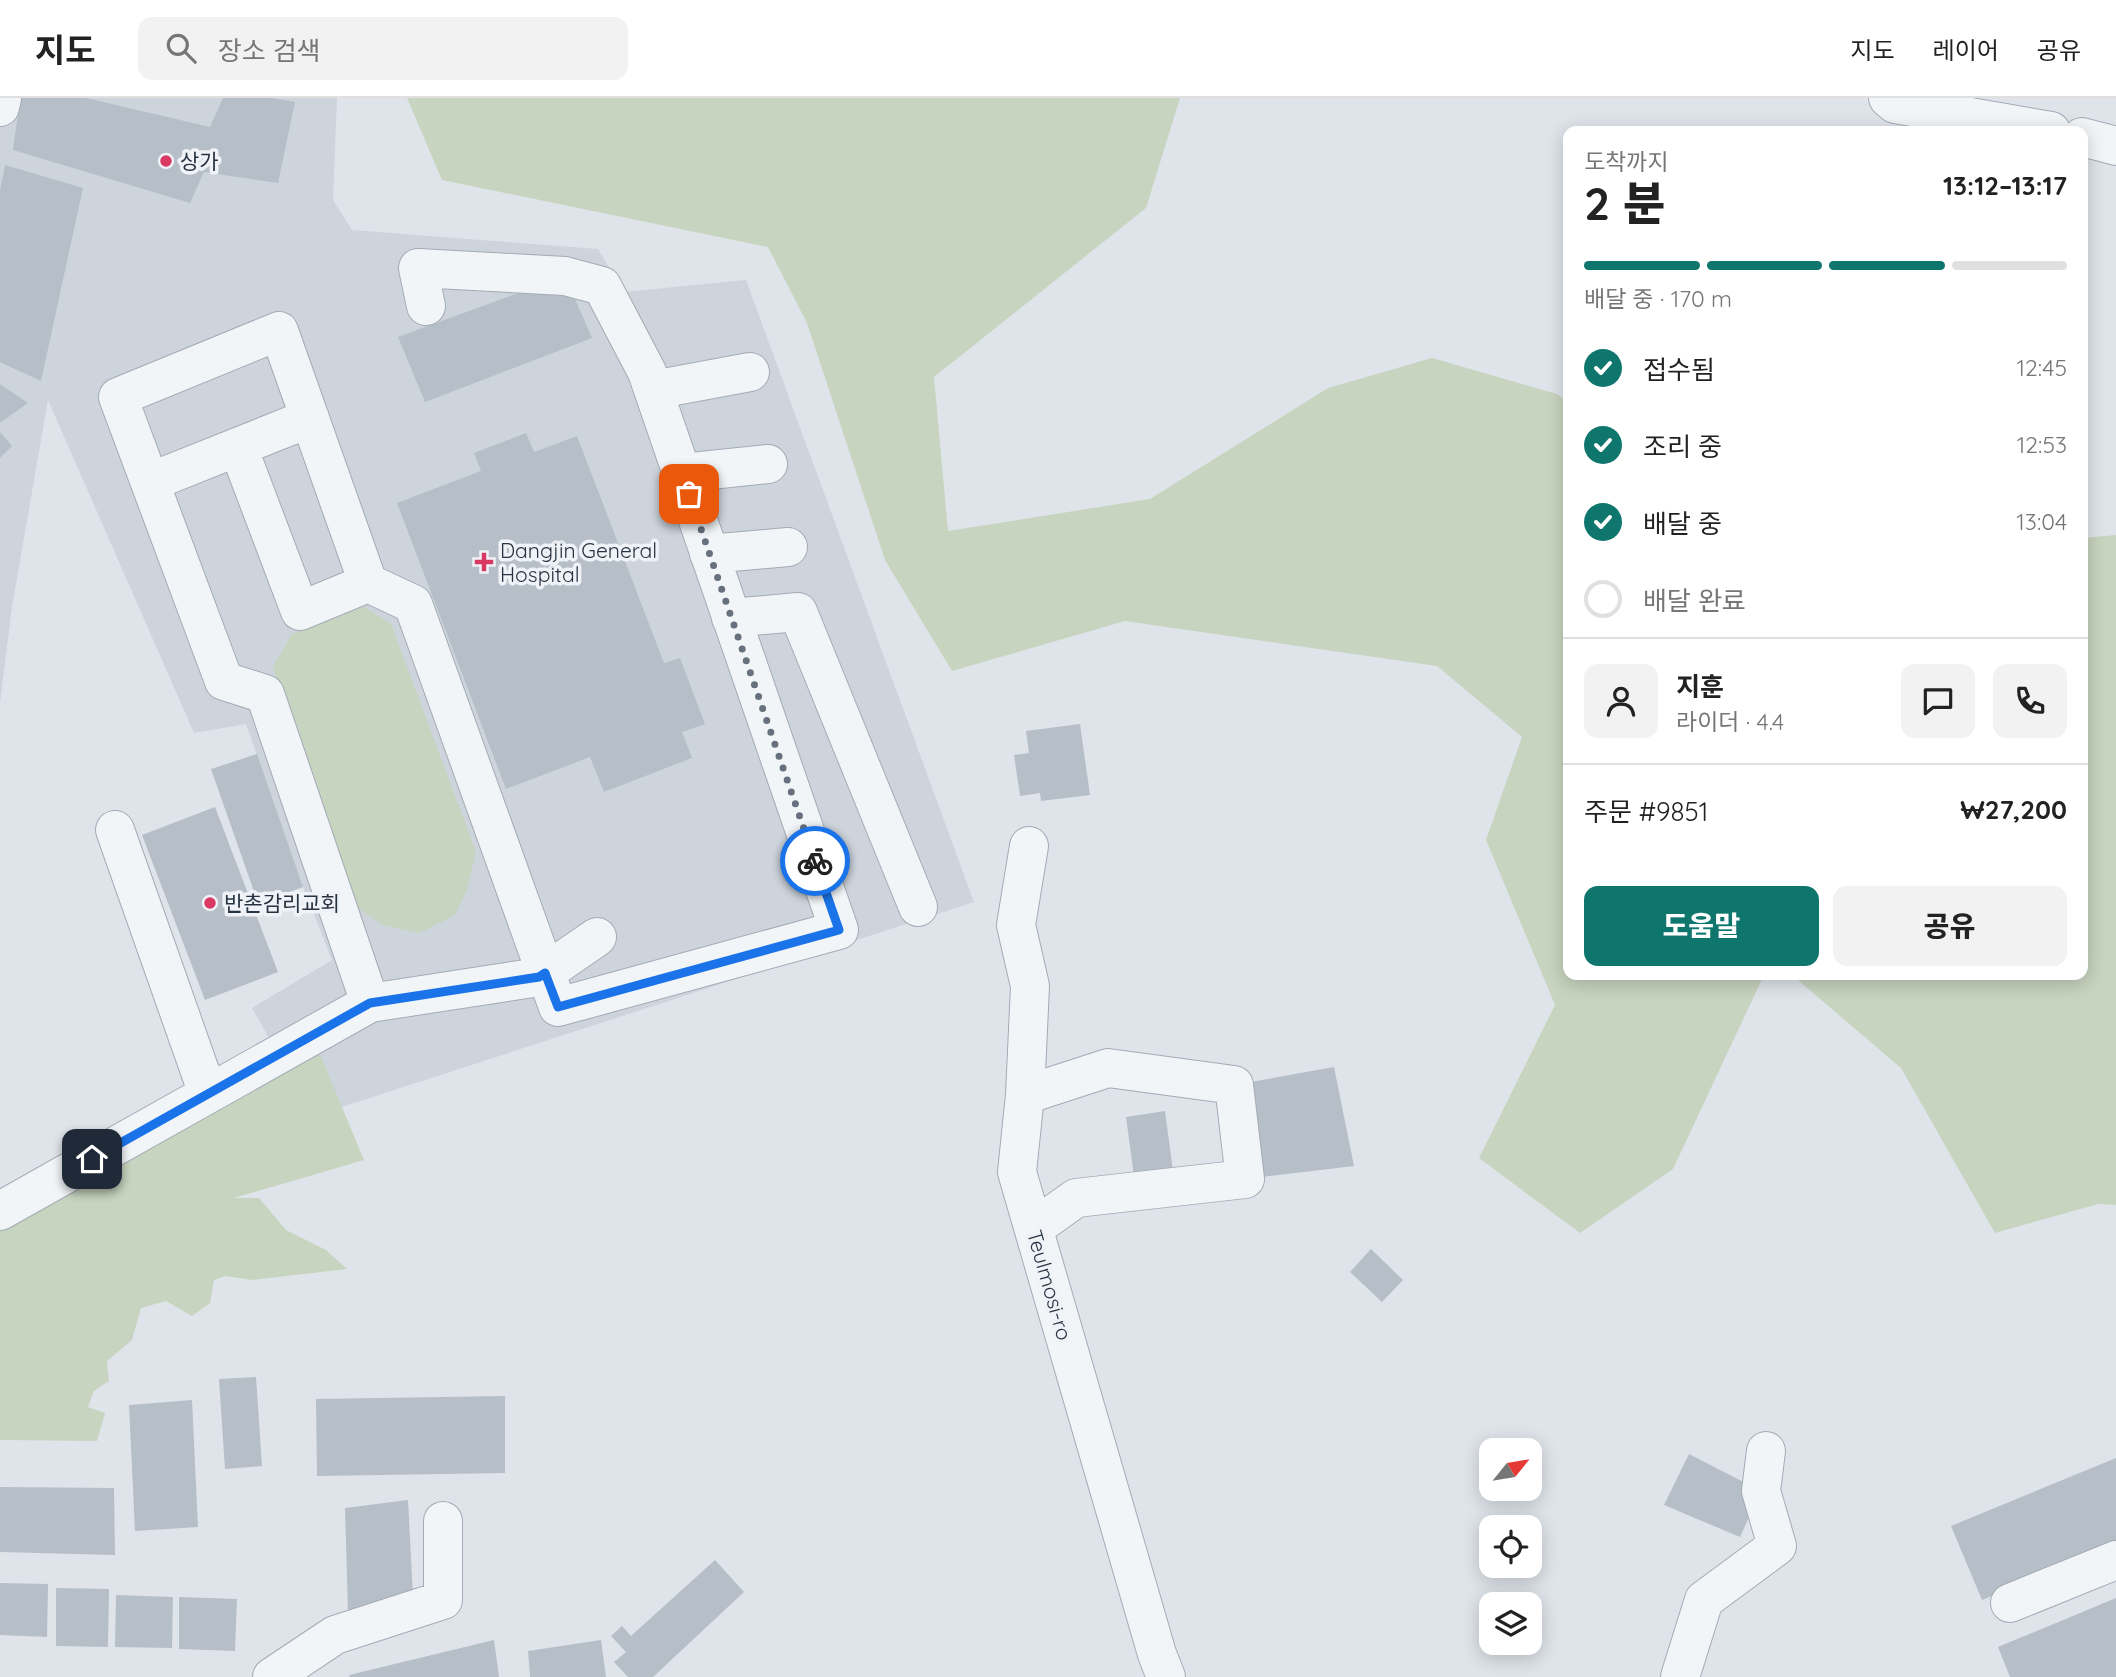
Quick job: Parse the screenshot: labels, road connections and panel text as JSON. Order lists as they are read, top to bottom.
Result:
{
  "streets": {
    "street": ["Teulmosi-ro"]
  },
  "places": {
    "other": ["상가", "반촌감리교회"],
    "health": ["Dangjin General Hospital"]
  },
  "north": "top right",
  "page": {
    "header": "지도",
    "search": "장소 검색",
    "nav": ["지도", "레이어", "공유"],
    "heading": ["2 분", "도착까지", "13:12–13:17"],
    "panel": [
      "지훈",
      "라이더 · 4.4",
      "주문 #9851",
      "₩27,200"
    ],
    "bar": "배달 중 · 170 m",
    "list": [
      ["접수됨", "12:45"],
      ["조리 중", "12:53"],
      ["배달 중", "13:04"],
      "배달 완료"
    ],
    "buttons": ["도움말", "공유"]
  }
}
